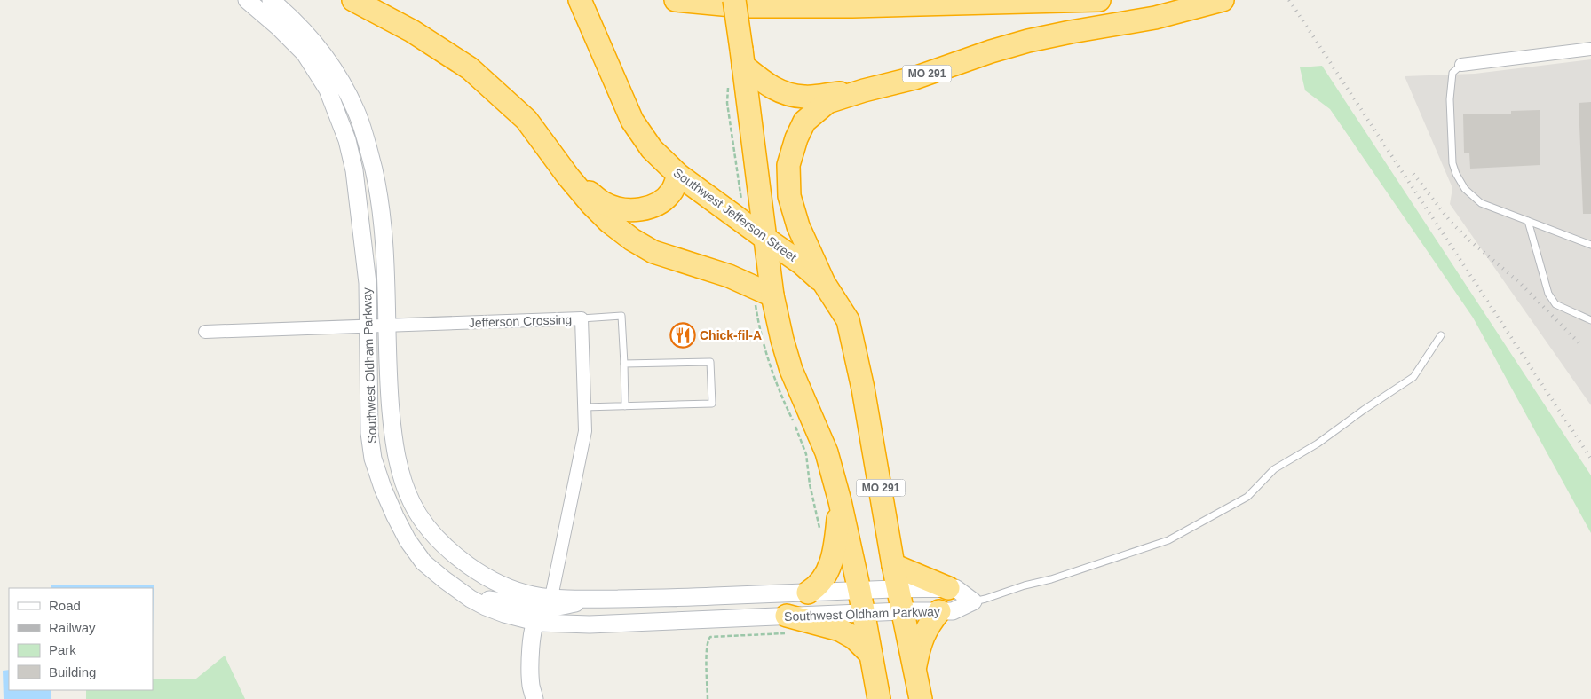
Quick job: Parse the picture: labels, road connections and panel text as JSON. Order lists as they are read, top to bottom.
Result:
{
  "streets": {
    "highway": ["MO 291", "Southwest Jefferson Street"],
    "street": ["Jefferson Crossing", "Southwest Oldham Parkway"]
  },
  "crossings": [
    ["MO 291", "Southwest Jefferson Street"],
    ["MO 291", "Southwest Oldham Parkway"],
    ["Jefferson Crossing", "Southwest Oldham Parkway"]
  ],
  "places": {
    "restaurant": ["Chick-fil-A"]
  },
  "legend": [
    "Road",
    "Railway",
    "Park",
    "Building"
  ]
}
